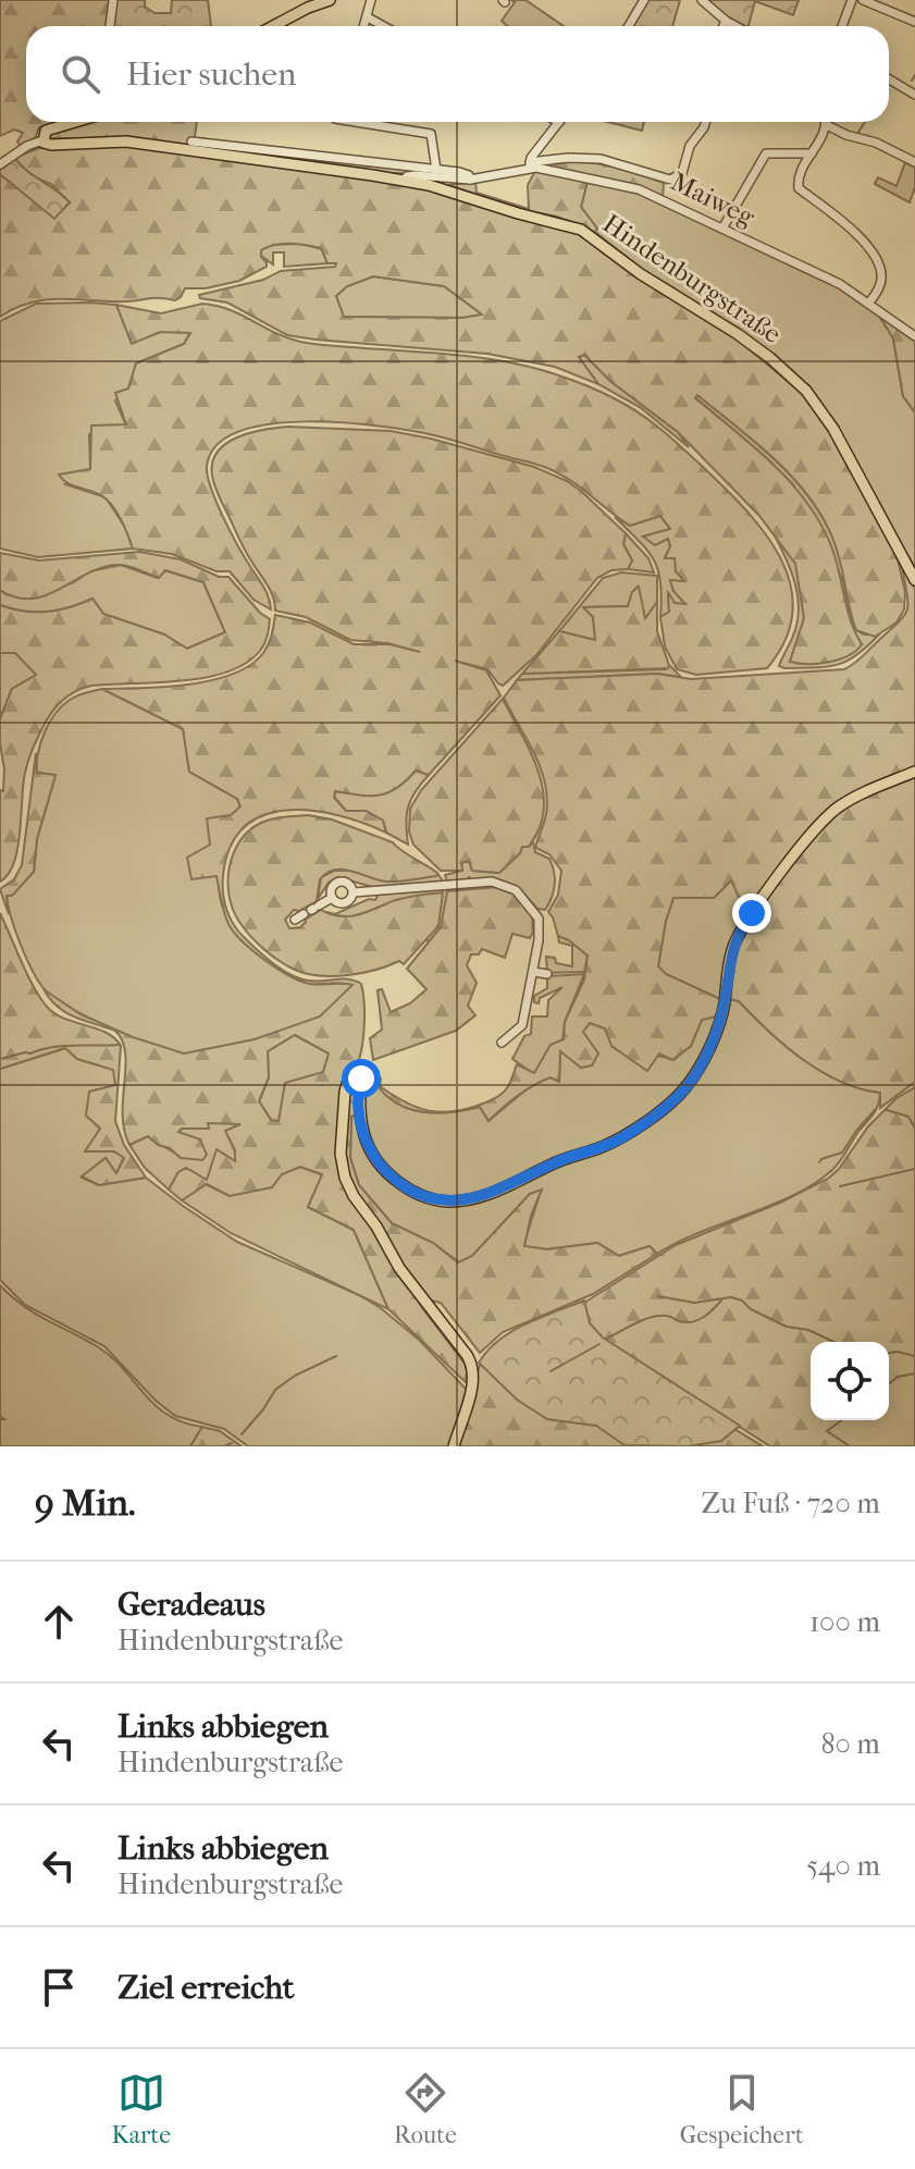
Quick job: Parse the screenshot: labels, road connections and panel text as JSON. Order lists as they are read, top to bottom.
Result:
{
  "streets": {
    "main road": ["Hindenburgstraße"],
    "street": ["Maiweg"]
  },
  "crossings": [
    ["Maiweg", "Hindenburgstraße"]
  ],
  "page": {
    "search": "Hier suchen",
    "heading": ["9 Min.", "Zu Fuß · 720 m"],
    "list": [
      ["Geradeaus", "Hindenburgstraße", "100 m"],
      ["Links abbiegen", "Hindenburgstraße", "80 m"],
      ["Links abbiegen", "Hindenburgstraße", "540 m"],
      "Ziel erreicht"
    ],
    "nav": ["Karte", "Route", "Gespeichert"]
  }
}
